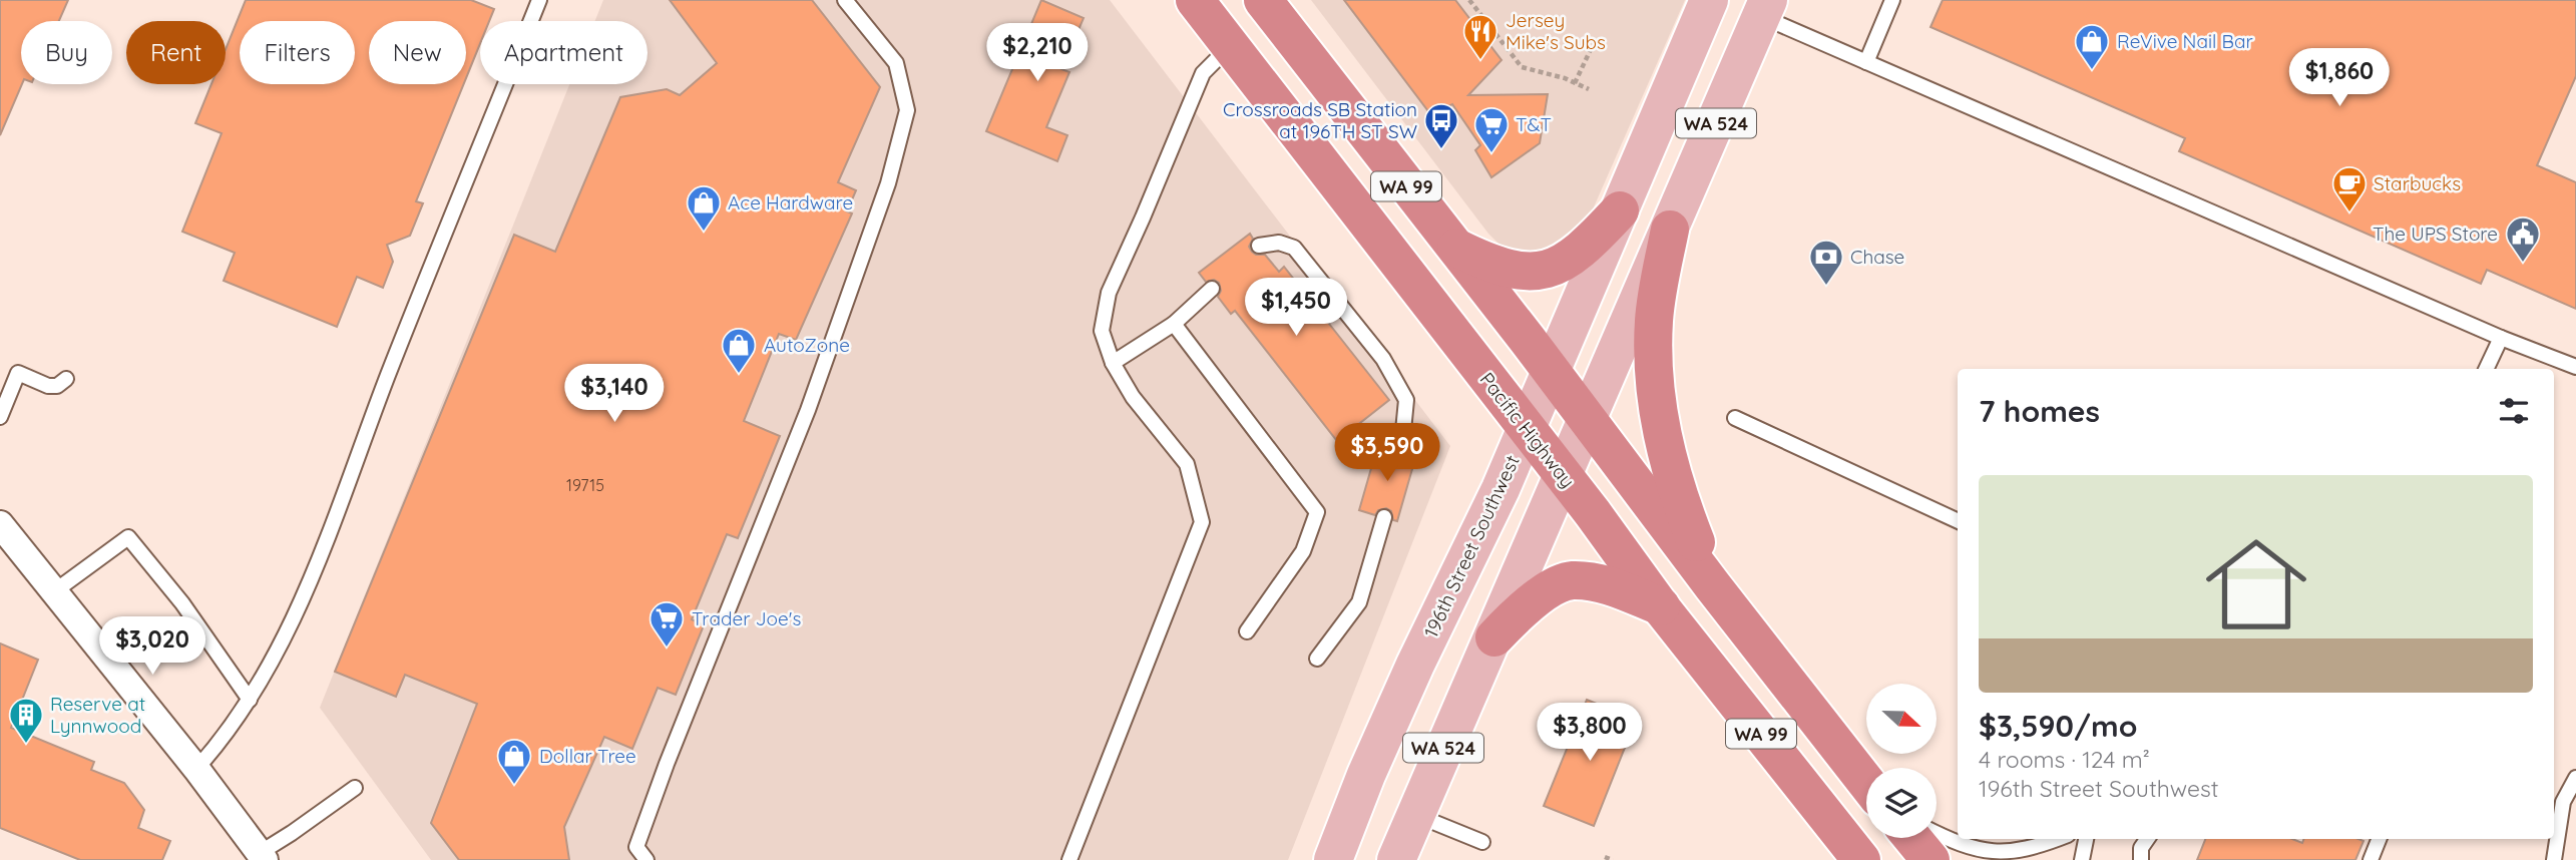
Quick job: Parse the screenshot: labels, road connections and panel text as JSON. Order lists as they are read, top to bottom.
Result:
{
  "streets": {
    "highway": ["WA 99", "Pacific Highway"],
    "main road": ["WA 524", "196th Street Southwest"]
  },
  "crossings": [
    ["WA 524", "WA 99"],
    ["WA 524", "Pacific Highway"],
    ["WA 99", "196th Street Southwest"],
    ["Pacific Highway", "196th Street Southwest"]
  ],
  "places": {
    "restaurant": ["Jersey Mike's Subs"],
    "shop": [
      "ReVive Nail Bar",
      "Ace Hardware",
      "AutoZone",
      "Dollar Tree"
    ],
    "bus stop": ["Crossroads SB Station at 196TH ST SW"],
    "supermarket": ["T&T", "Trader Joe's"],
    "cafe": ["Starbucks"],
    "public building": ["The UPS Store"],
    "bank": ["Chase"],
    "building": ["Reserve at Lynnwood"]
  },
  "house_numbers": ["19715"],
  "north": "right",
  "page": {
    "chip": [
      "Buy",
      "Rent",
      "Filters",
      "New",
      "Apartment"
    ],
    "price": [
      "$2,210",
      "$1,860",
      "$1,450",
      "$3,140",
      "$3,590",
      "$3,020",
      "$3,800"
    ],
    "heading": "7 homes",
    "list": [
      {
        "name": "$3,590/mo",
        "note": "4 rooms · 124 m² · 196th Street Southwest"
      }
    ]
  }
}
